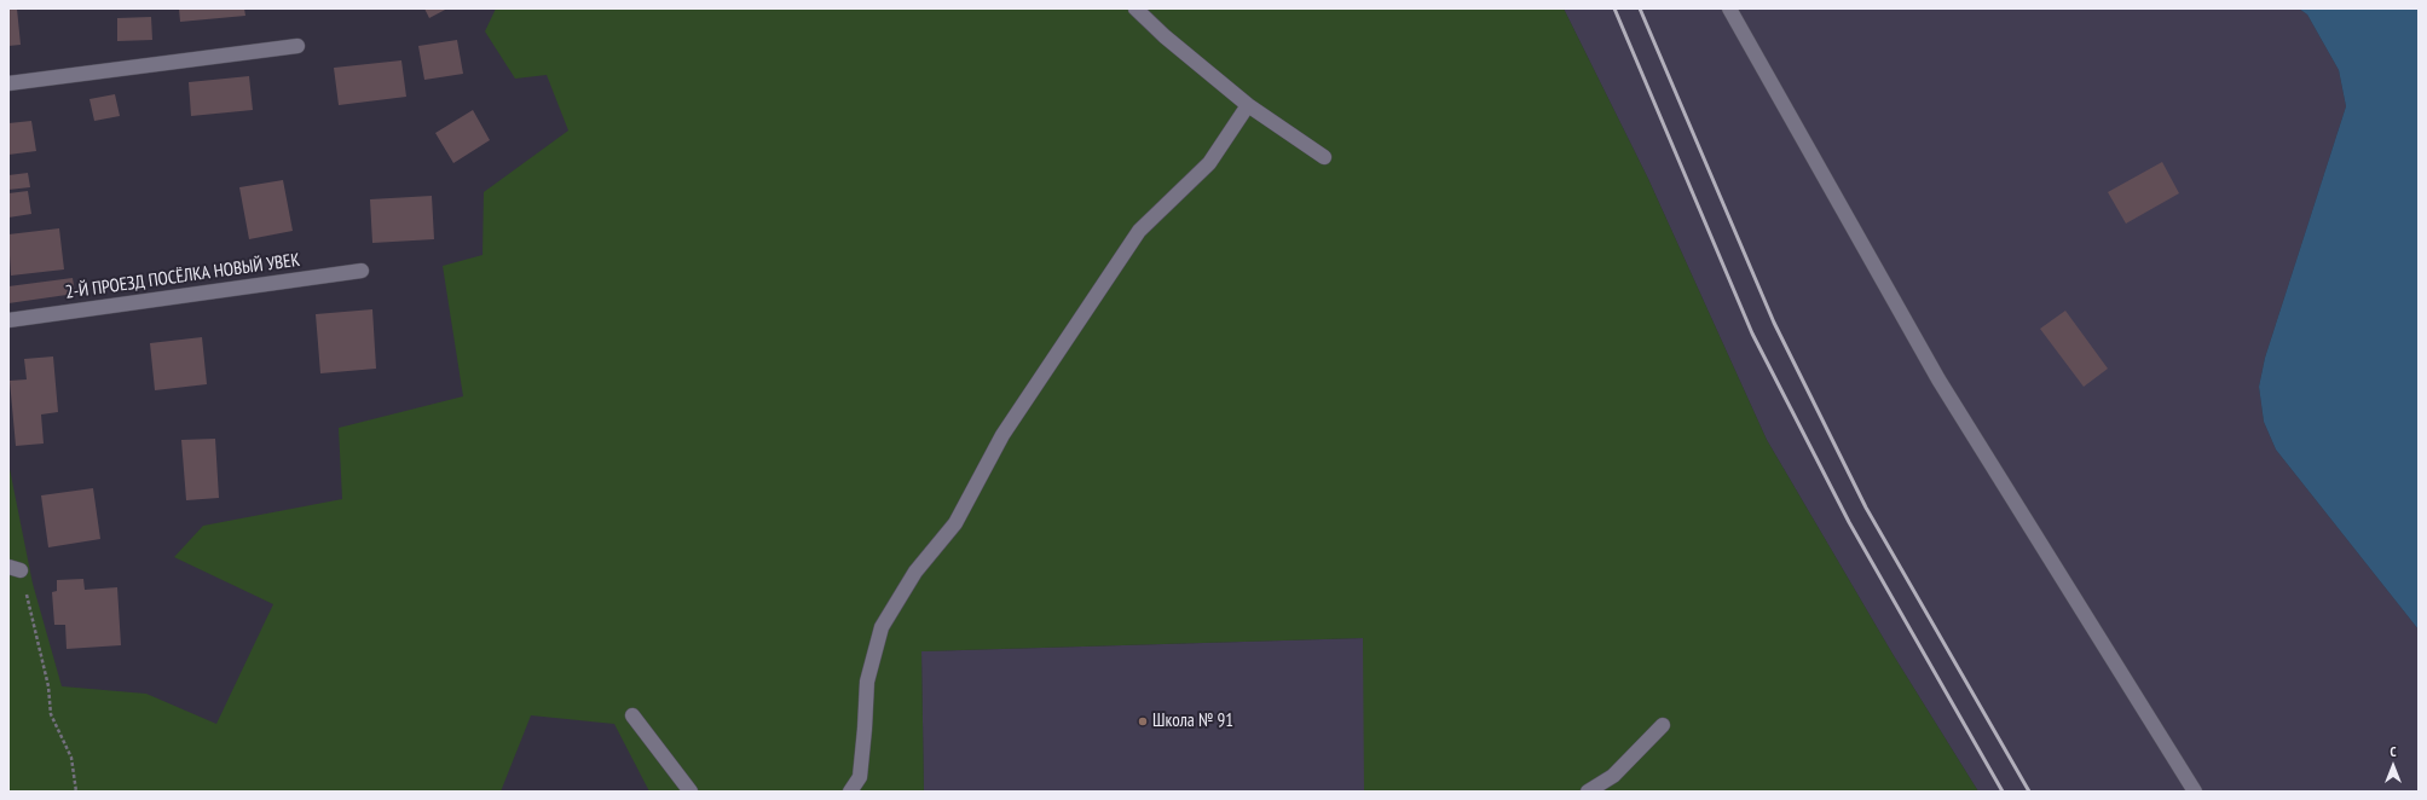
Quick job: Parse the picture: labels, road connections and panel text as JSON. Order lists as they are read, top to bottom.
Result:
{
  "streets": {
    "street": ["2-Й ПРОЕЗД ПОСЁЛКА НОВЫЙ УВЕК"]
  },
  "places": ["Школа № 91"],
  "north": "top"
}
